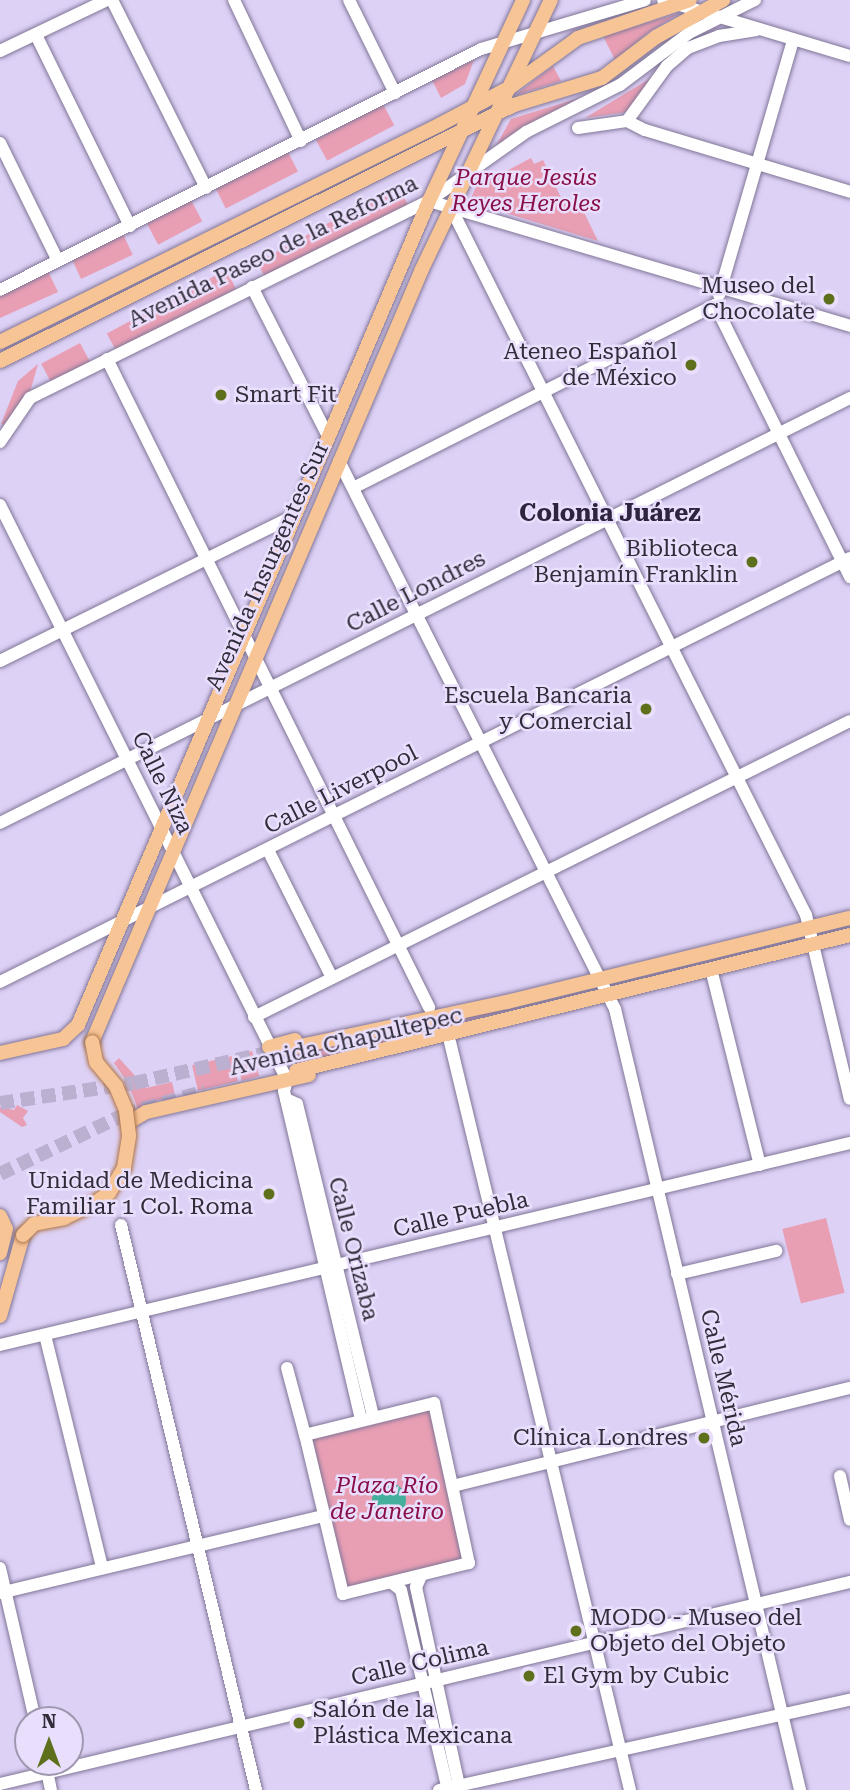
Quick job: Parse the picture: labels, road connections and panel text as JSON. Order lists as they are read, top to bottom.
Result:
{
  "streets": {
    "main road": ["Avenida Paseo de la Reforma", "Avenida Insurgentes Sur", "Avenida Chapultepec"],
    "street": [
      "Calle Londres",
      "Calle Niza",
      "Calle Liverpool",
      "Calle Puebla",
      "Calle Orizaba",
      "Calle Mérida",
      "Calle Colima"
    ]
  },
  "crossings": [
    ["Avenida Paseo de la Reforma", "Avenida Insurgentes Sur"],
    ["Avenida Insurgentes Sur", "Calle Londres"],
    ["Avenida Insurgentes Sur", "Calle Niza"],
    ["Avenida Insurgentes Sur", "Calle Liverpool"],
    ["Avenida Insurgentes Sur", "Avenida Chapultepec"],
    ["Avenida Insurgentes Sur", "Calle Mérida"],
    ["Calle Londres", "Calle Niza"],
    ["Calle Londres", "Calle Mérida"],
    ["Calle Niza", "Calle Liverpool"],
    ["Calle Niza", "Avenida Chapultepec"],
    ["Calle Niza", "Calle Orizaba"],
    ["Calle Liverpool", "Calle Mérida"],
    ["Avenida Chapultepec", "Calle Orizaba"],
    ["Avenida Chapultepec", "Calle Mérida"],
    ["Calle Puebla", "Calle Orizaba"],
    ["Calle Puebla", "Calle Mérida"],
    ["Calle Mérida", "Calle Colima"]
  ],
  "districts": ["Colonia Juárez"],
  "parks": ["Parque Jesús Reyes Heroles", "Plaza Río de Janeiro"],
  "places": [
    "Museo del Chocolate",
    "Ateneo Español de México",
    "Smart Fit",
    "Biblioteca Benjamín Franklin",
    "Escuela Bancaria y Comercial",
    "Unidad de Medicina Familiar 1 Col. Roma",
    "Clínica Londres",
    "MODO - Museo del Objeto del Objeto",
    "El Gym by Cubic",
    "Salón de la Plástica Mexicana"
  ],
  "north": "top"
}
